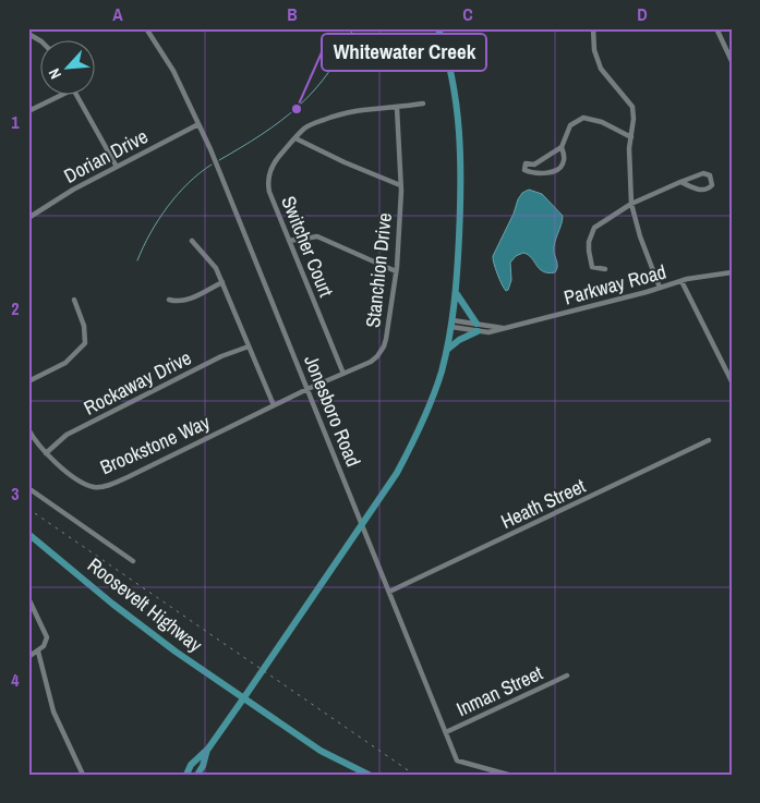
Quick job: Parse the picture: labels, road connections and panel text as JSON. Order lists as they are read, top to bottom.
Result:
{
  "streets": {
    "main road": ["Roosevelt Highway"],
    "street": [
      "Dorian Drive",
      "Switcher Court",
      "Stanchion Drive",
      "Parkway Road",
      "Rockaway Drive",
      "Jonesboro Road",
      "Brookstone Way",
      "Heath Street",
      "Inman Street"
    ]
  },
  "crossings": [
    ["Dorian Drive", "Jonesboro Road"],
    ["Switcher Court", "Stanchion Drive"],
    ["Stanchion Drive", "Jonesboro Road"],
    ["Stanchion Drive", "Brookstone Way"],
    ["Rockaway Drive", "Brookstone Way"],
    ["Jonesboro Road", "Brookstone Way"],
    ["Jonesboro Road", "Heath Street"],
    ["Jonesboro Road", "Inman Street"]
  ],
  "places": ["Whitewater Creek"],
  "north": "bottom left",
  "grid": {
    "columns": [
      "A",
      "B",
      "C",
      "D"
    ],
    "rows": [
      "1",
      "2",
      "3",
      "4"
    ]
  }
}
